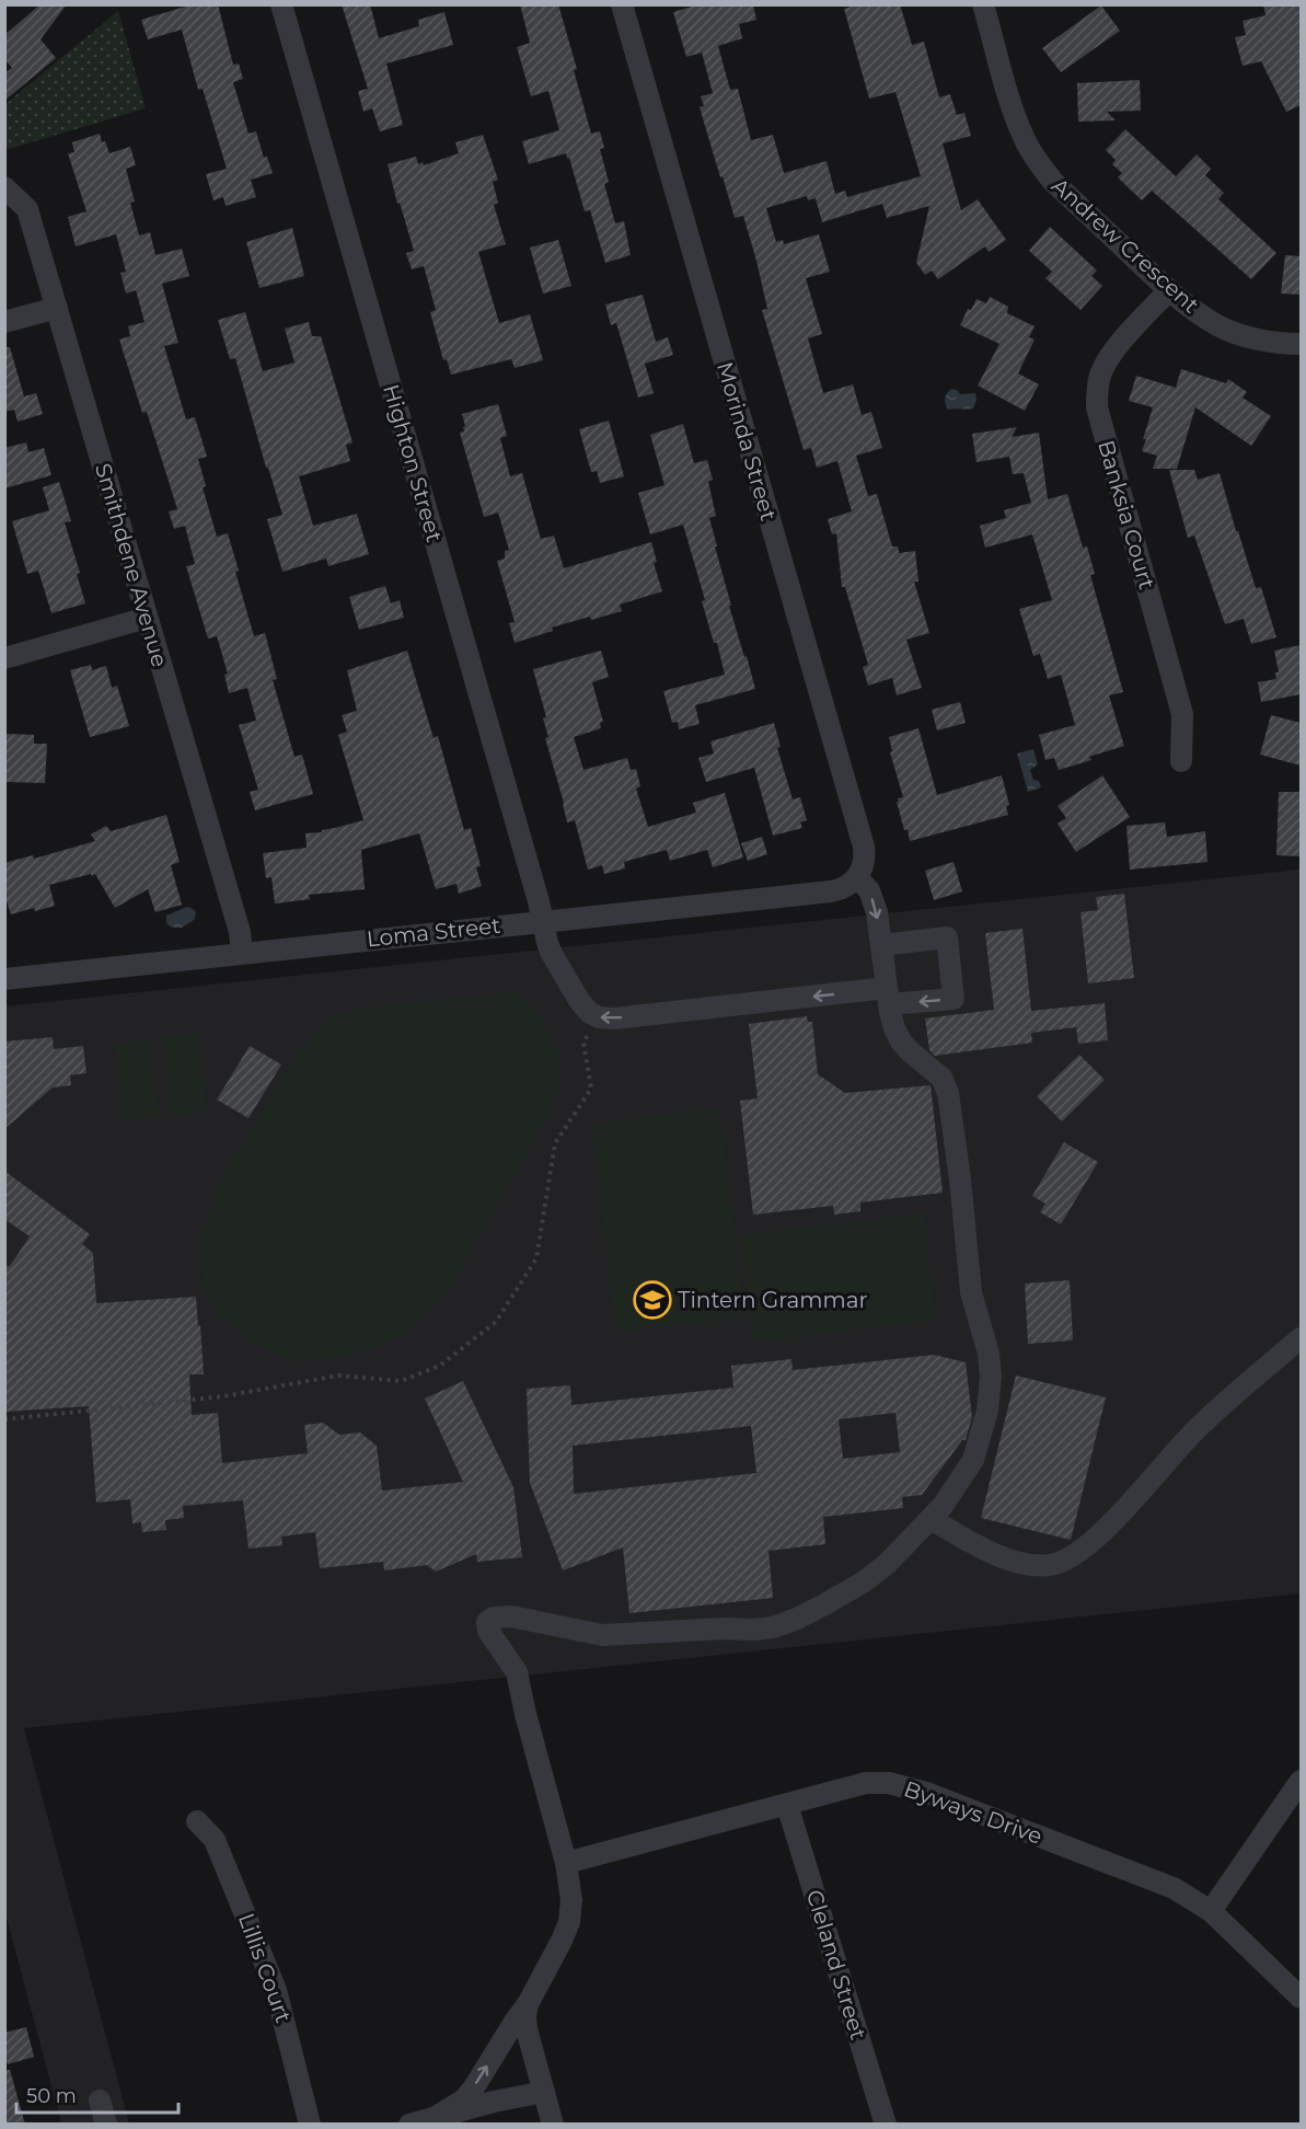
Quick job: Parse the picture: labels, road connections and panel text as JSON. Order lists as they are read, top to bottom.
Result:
{
  "streets": {
    "street": [
      "Andrew Crescent",
      "Morinda Street",
      "Highton Street",
      "Banksia Court",
      "Smithdene Avenue",
      "Loma Street",
      "Byways Drive",
      "Cleland Street",
      "Lillis Court"
    ]
  },
  "crossings": [
    ["Andrew Crescent", "Banksia Court"],
    ["Morinda Street", "Loma Street"],
    ["Highton Street", "Loma Street"],
    ["Smithdene Avenue", "Loma Street"],
    ["Byways Drive", "Cleland Street"]
  ],
  "places": {
    "school or university": ["Tintern Grammar"]
  },
  "scale_bar": "50 m"
}
